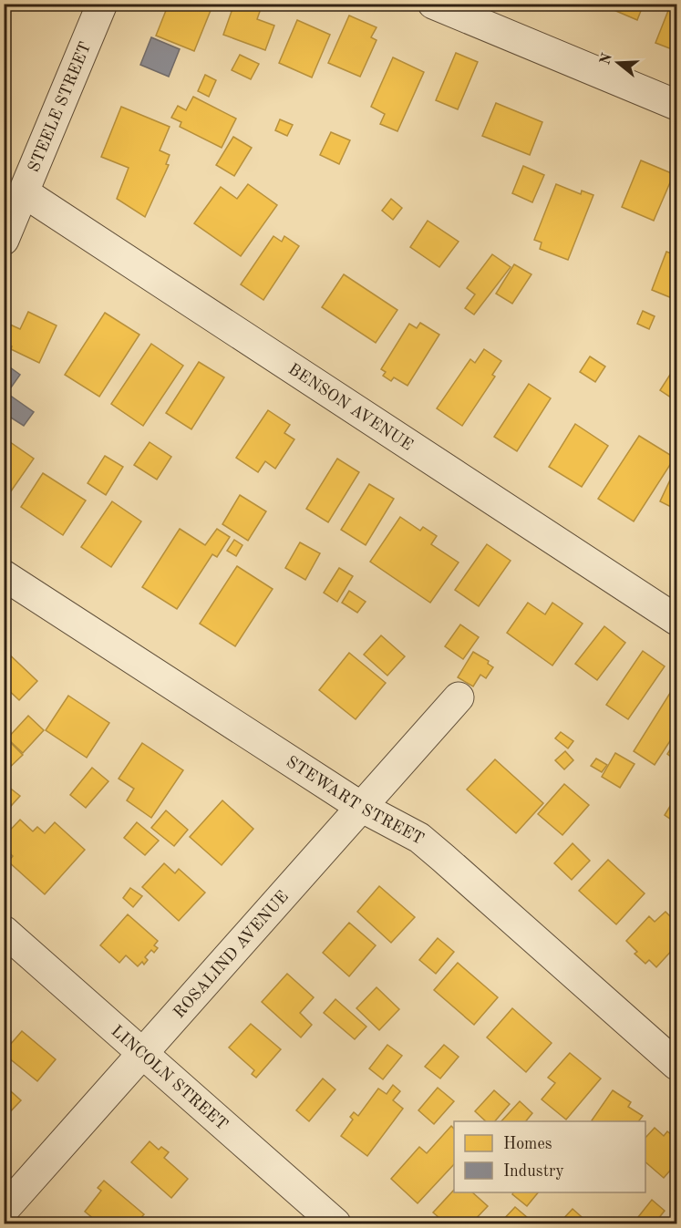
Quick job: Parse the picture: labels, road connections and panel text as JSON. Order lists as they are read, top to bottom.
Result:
{
  "streets": {
    "street": [
      "STEELE STREET",
      "BENSON AVENUE",
      "STEWART STREET",
      "ROSALIND AVENUE",
      "LINCOLN STREET"
    ]
  },
  "crossings": [
    ["STEELE STREET", "BENSON AVENUE"],
    ["STEWART STREET", "ROSALIND AVENUE"],
    ["ROSALIND AVENUE", "LINCOLN STREET"]
  ],
  "legend": ["Homes", "Industry"],
  "north": "left"
}
